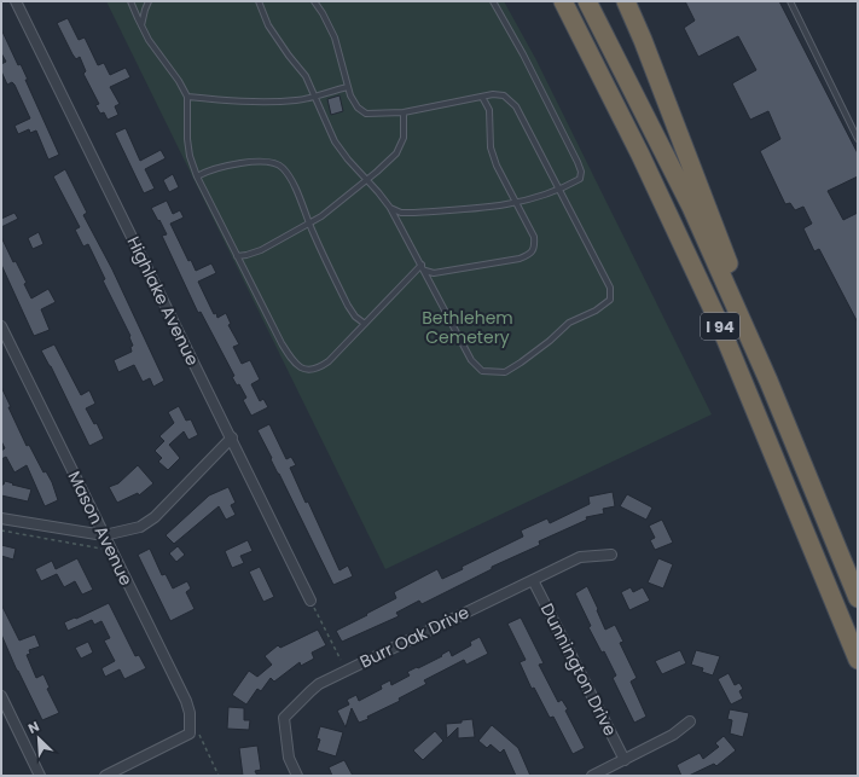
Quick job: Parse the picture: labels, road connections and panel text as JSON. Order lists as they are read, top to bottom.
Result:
{
  "streets": {
    "highway": ["I 94"],
    "street": [
      "Highlake Avenue",
      "Mason Avenue",
      "Burr Oak Drive",
      "Dunnington Drive"
    ]
  },
  "crossings": [
    ["Burr Oak Drive", "Dunnington Drive"]
  ],
  "parks": ["Bethlehem Cemetery"],
  "north": "top left"
}
